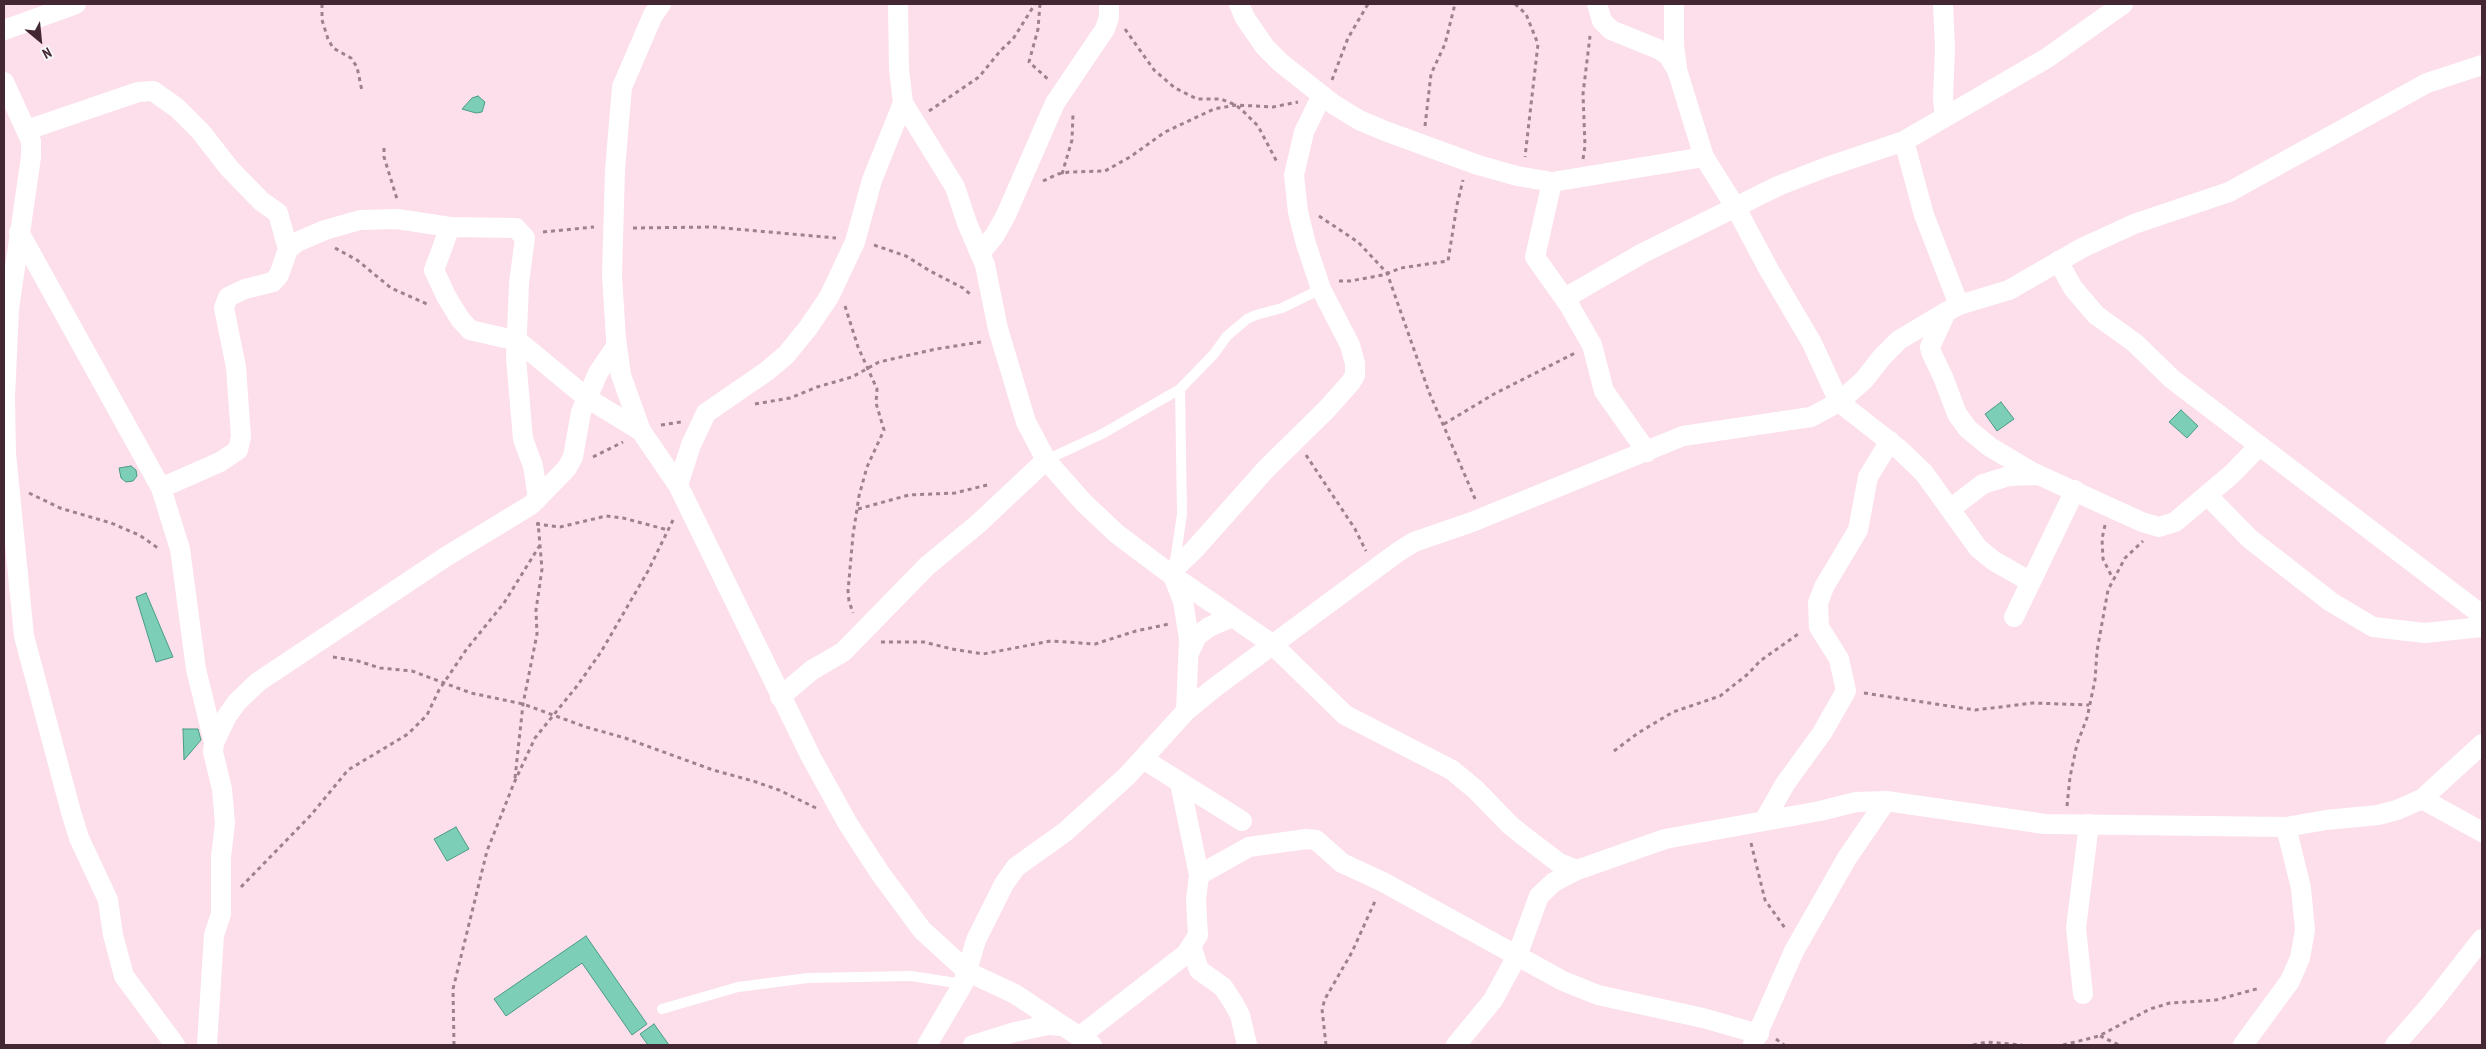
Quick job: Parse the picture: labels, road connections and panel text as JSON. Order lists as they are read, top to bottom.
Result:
{
  "north": "bottom right"
}
